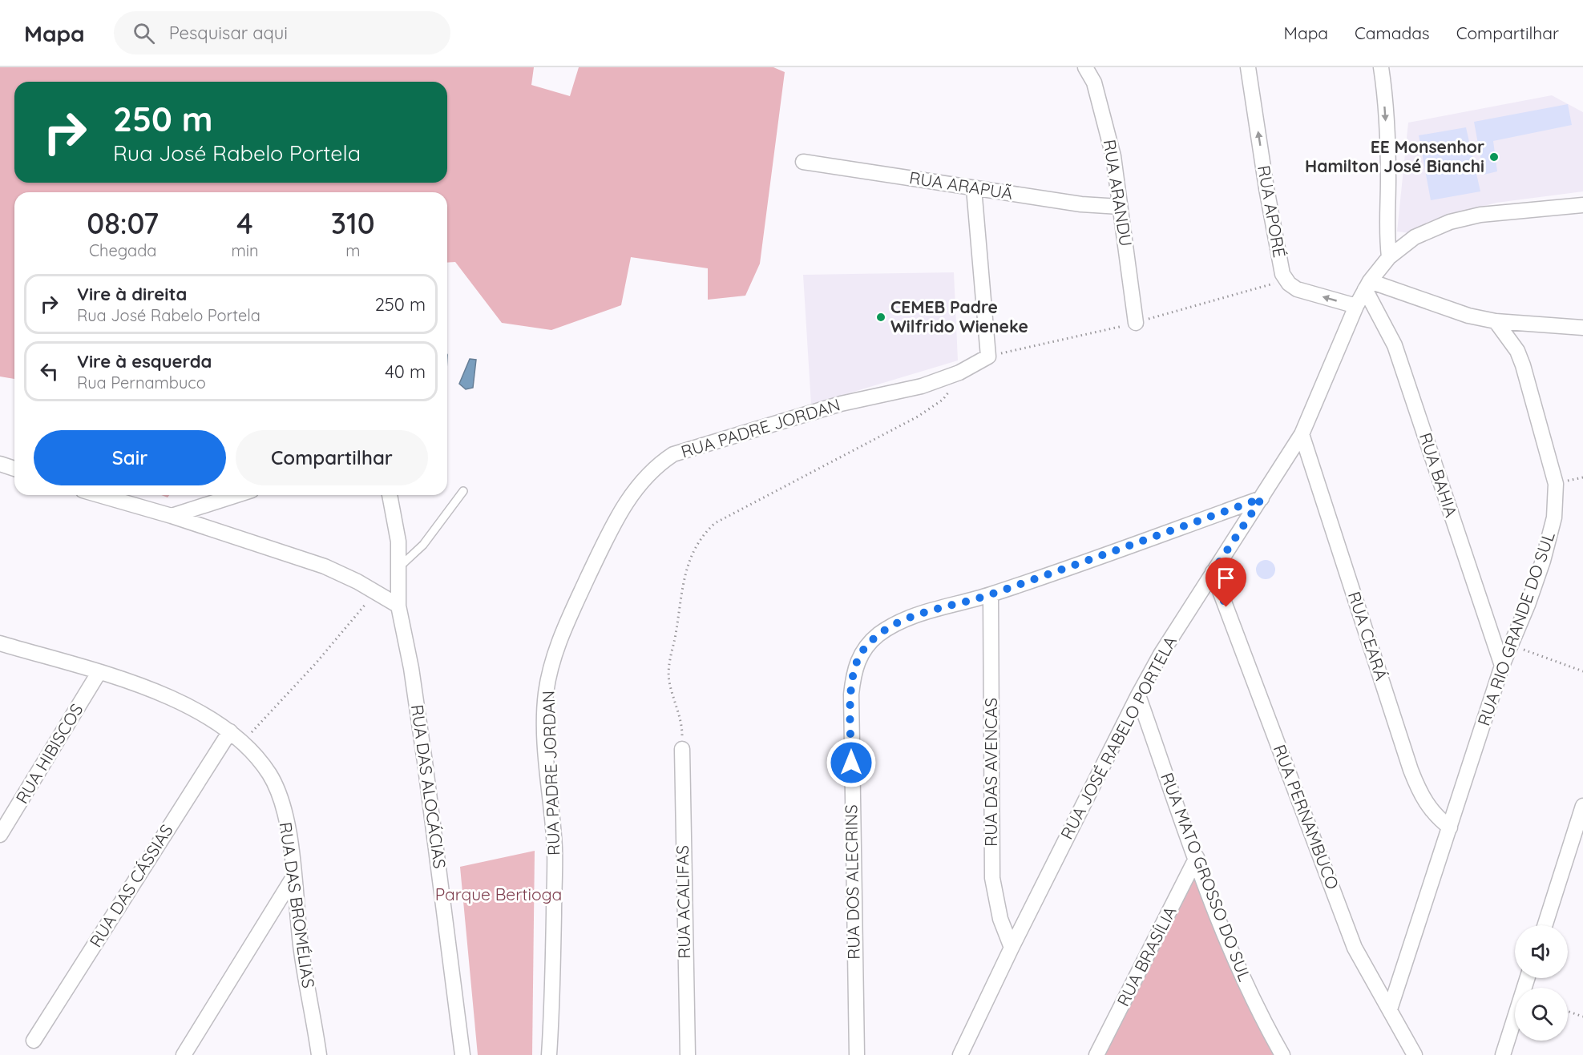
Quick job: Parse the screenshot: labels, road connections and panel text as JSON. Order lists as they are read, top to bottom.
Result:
{
  "streets": {
    "street": [
      "RUA ARAPUÃ",
      "RUA ARANDU",
      "RUA APORÉ",
      "RUA PADRE JORDAN",
      "RUA BAHIA",
      "RUA RIO GRANDE DO SUL",
      "RUA CEARÁ",
      "RUA JOSÉ RABELO PORTELA",
      "RUA HIBISCOS",
      "RUA DAS AVENCAS",
      "RUA DAS ALOCÁCIAS",
      "RUA PERNAMBUCO",
      "RUA MATO GROSSO DO SUL",
      "RUA DOS ALECRINS",
      "RUA DAS CÁSSIAS",
      "RUA ACALIFAS",
      "RUA DAS BROMÉLIAS",
      "RUA BRASÍLIA"
    ]
  },
  "crossings": [
    ["RUA ARAPUÃ", "RUA ARANDU"],
    ["RUA ARAPUÃ", "RUA PADRE JORDAN"],
    ["RUA APORÉ", "RUA JOSÉ RABELO PORTELA"],
    ["RUA BAHIA", "RUA RIO GRANDE DO SUL"],
    ["RUA BAHIA", "RUA JOSÉ RABELO PORTELA"],
    ["RUA RIO GRANDE DO SUL", "RUA CEARÁ"],
    ["RUA RIO GRANDE DO SUL", "RUA PERNAMBUCO"],
    ["RUA CEARÁ", "RUA JOSÉ RABELO PORTELA"],
    ["RUA JOSÉ RABELO PORTELA", "RUA DAS AVENCAS"],
    ["RUA JOSÉ RABELO PORTELA", "RUA PERNAMBUCO"],
    ["RUA JOSÉ RABELO PORTELA", "RUA MATO GROSSO DO SUL"],
    ["RUA JOSÉ RABELO PORTELA", "RUA DOS ALECRINS"],
    ["RUA HIBISCOS", "RUA DAS BROMÉLIAS"],
    ["RUA DAS AVENCAS", "RUA DOS ALECRINS"],
    ["RUA MATO GROSSO DO SUL", "RUA BRASÍLIA"],
    ["RUA DAS CÁSSIAS", "RUA DAS BROMÉLIAS"]
  ],
  "parks": ["Parque Bertioga"],
  "places": ["EE Monsenhor Hamilton José Bianchi", "CEMEB Padre Wilfrido Wieneke"],
  "page": {
    "header": "Mapa",
    "search": "Pesquisar aqui",
    "nav": ["Mapa", "Camadas", "Compartilhar"],
    "turn": ["250 m", "Rua José Rabelo Portela"],
    "eta": [
      "08:07",
      "Chegada",
      "4",
      "min",
      "310",
      "m"
    ],
    "list": [
      {
        "name": "Vire à direita",
        "note": "Rua José Rabelo Portela",
        "value": "250 m"
      },
      {
        "name": "Vire à esquerda",
        "note": "Rua Pernambuco",
        "value": "40 m"
      }
    ],
    "buttons": ["Sair", "Compartilhar"]
  }
}
